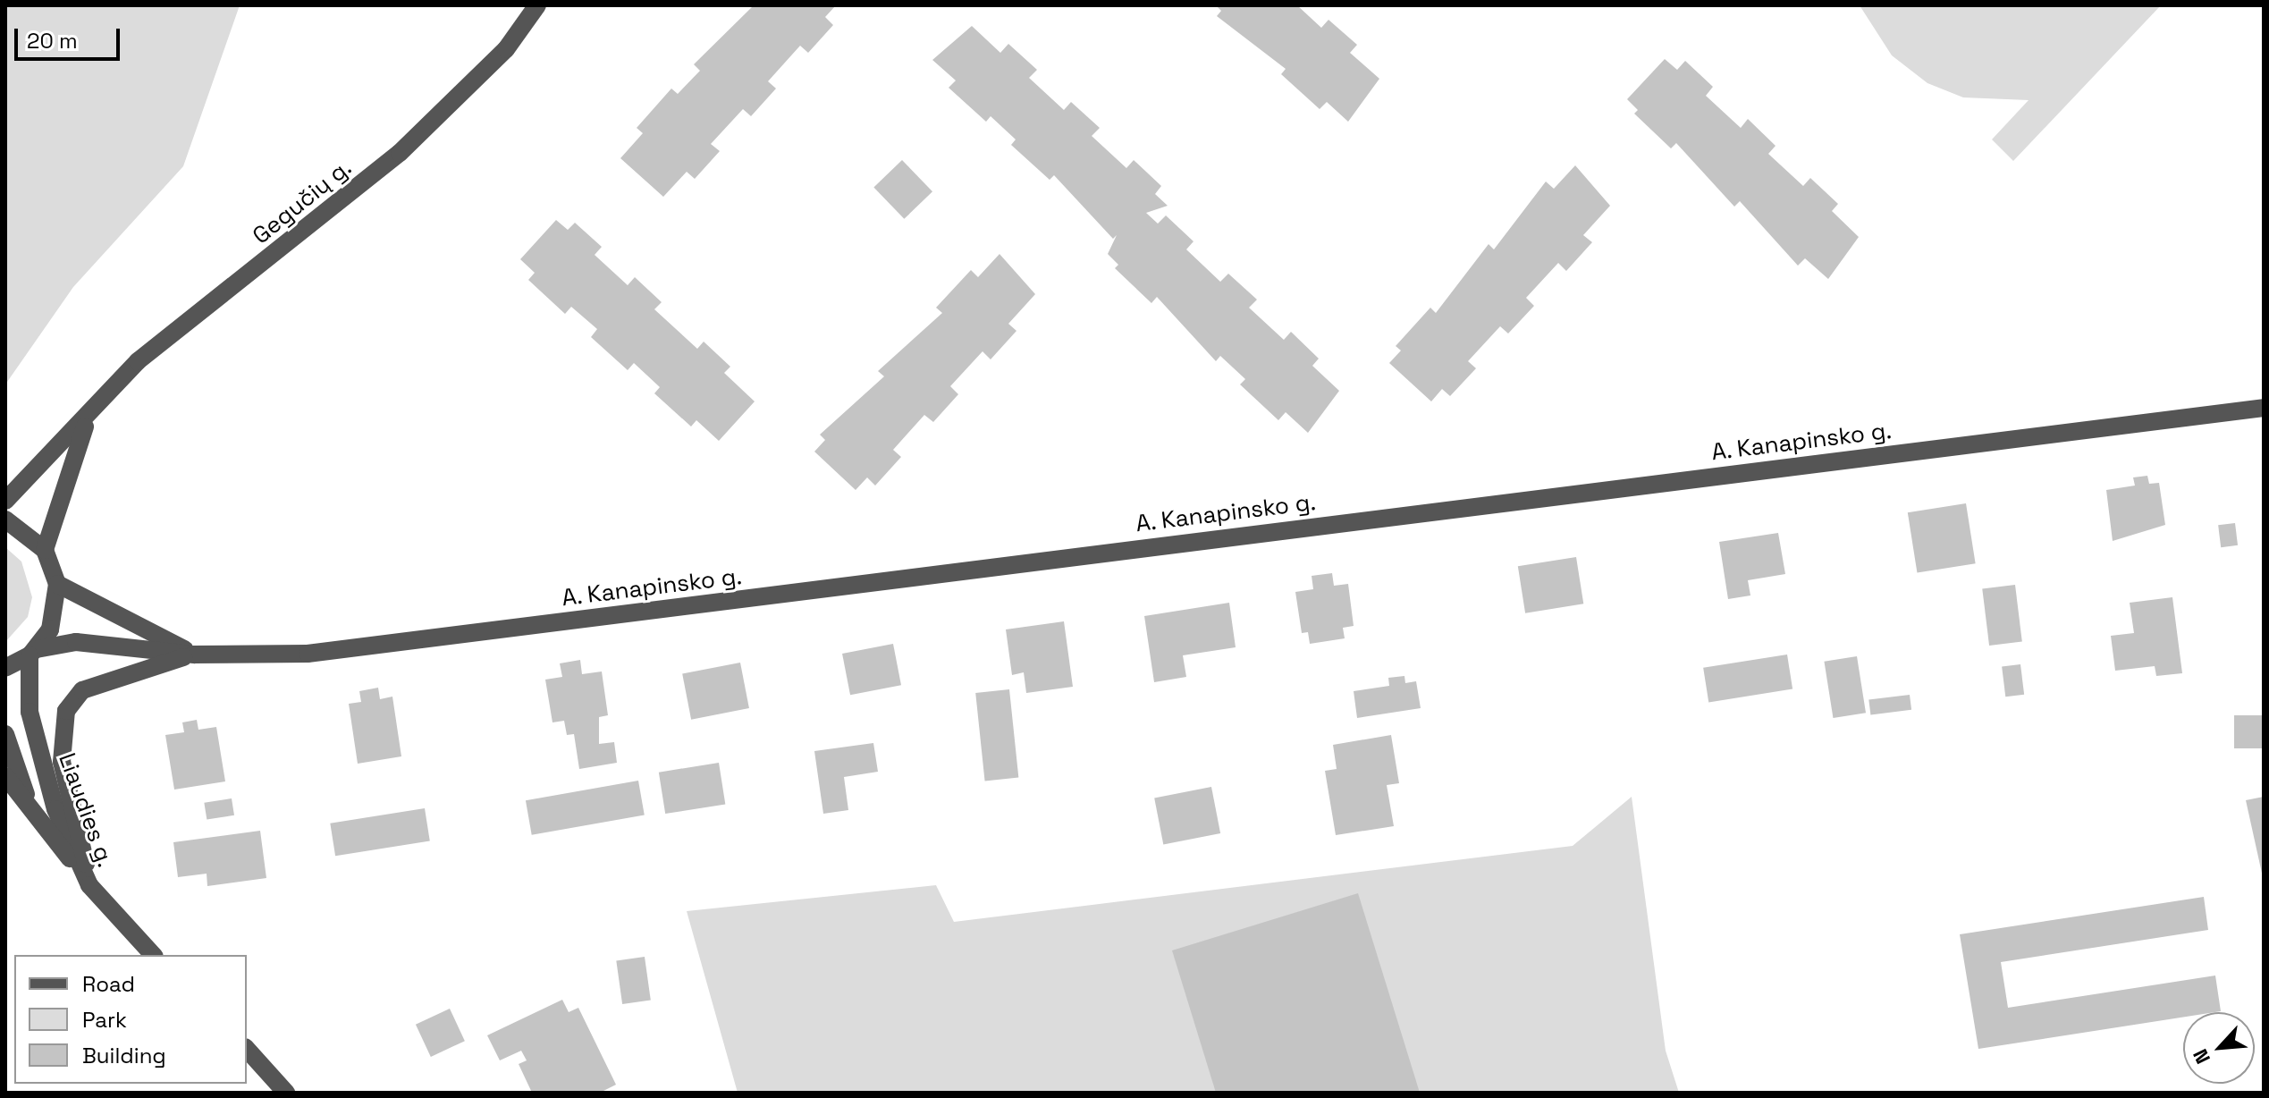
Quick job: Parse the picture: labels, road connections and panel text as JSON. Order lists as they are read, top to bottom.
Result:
{
  "streets": {
    "street": ["Gegučių g.", "A. Kanapinsko g.", "Liaudies g."]
  },
  "legend": ["Road", "Park", "Building"],
  "scale_bar": "20 m",
  "north": "bottom left"
}
